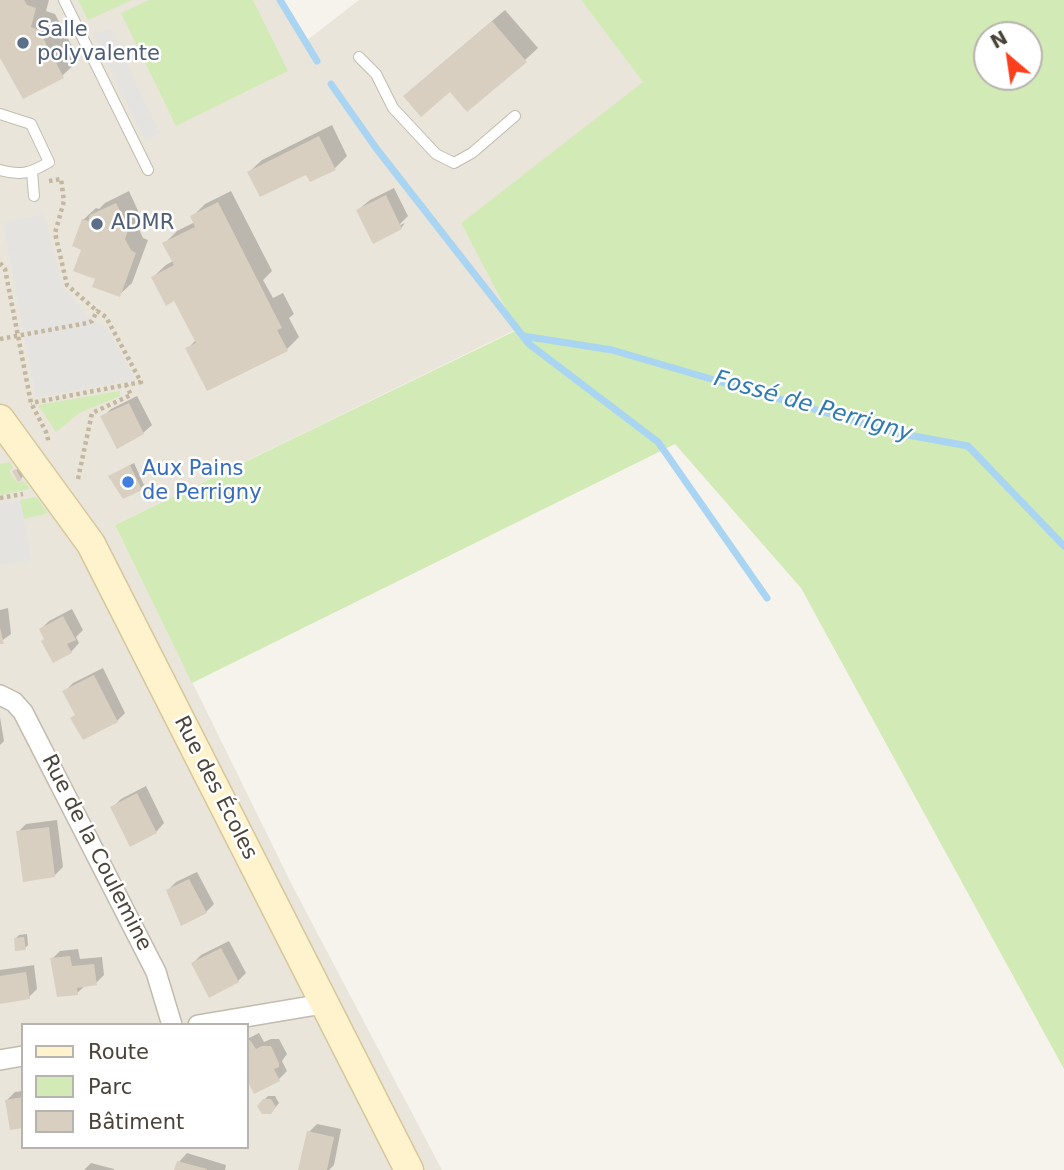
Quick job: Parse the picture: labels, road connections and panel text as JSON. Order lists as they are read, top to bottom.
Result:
{
  "streets": {
    "main road": ["Rue des Écoles"],
    "street": ["Rue de la Coulemine"]
  },
  "water": ["Fossé de Perrigny"],
  "places": ["Salle polyvalente", "ADMR", "Aux Pains de Perrigny"],
  "legend": ["Route", "Parc", "Bâtiment"],
  "north": "top left"
}
